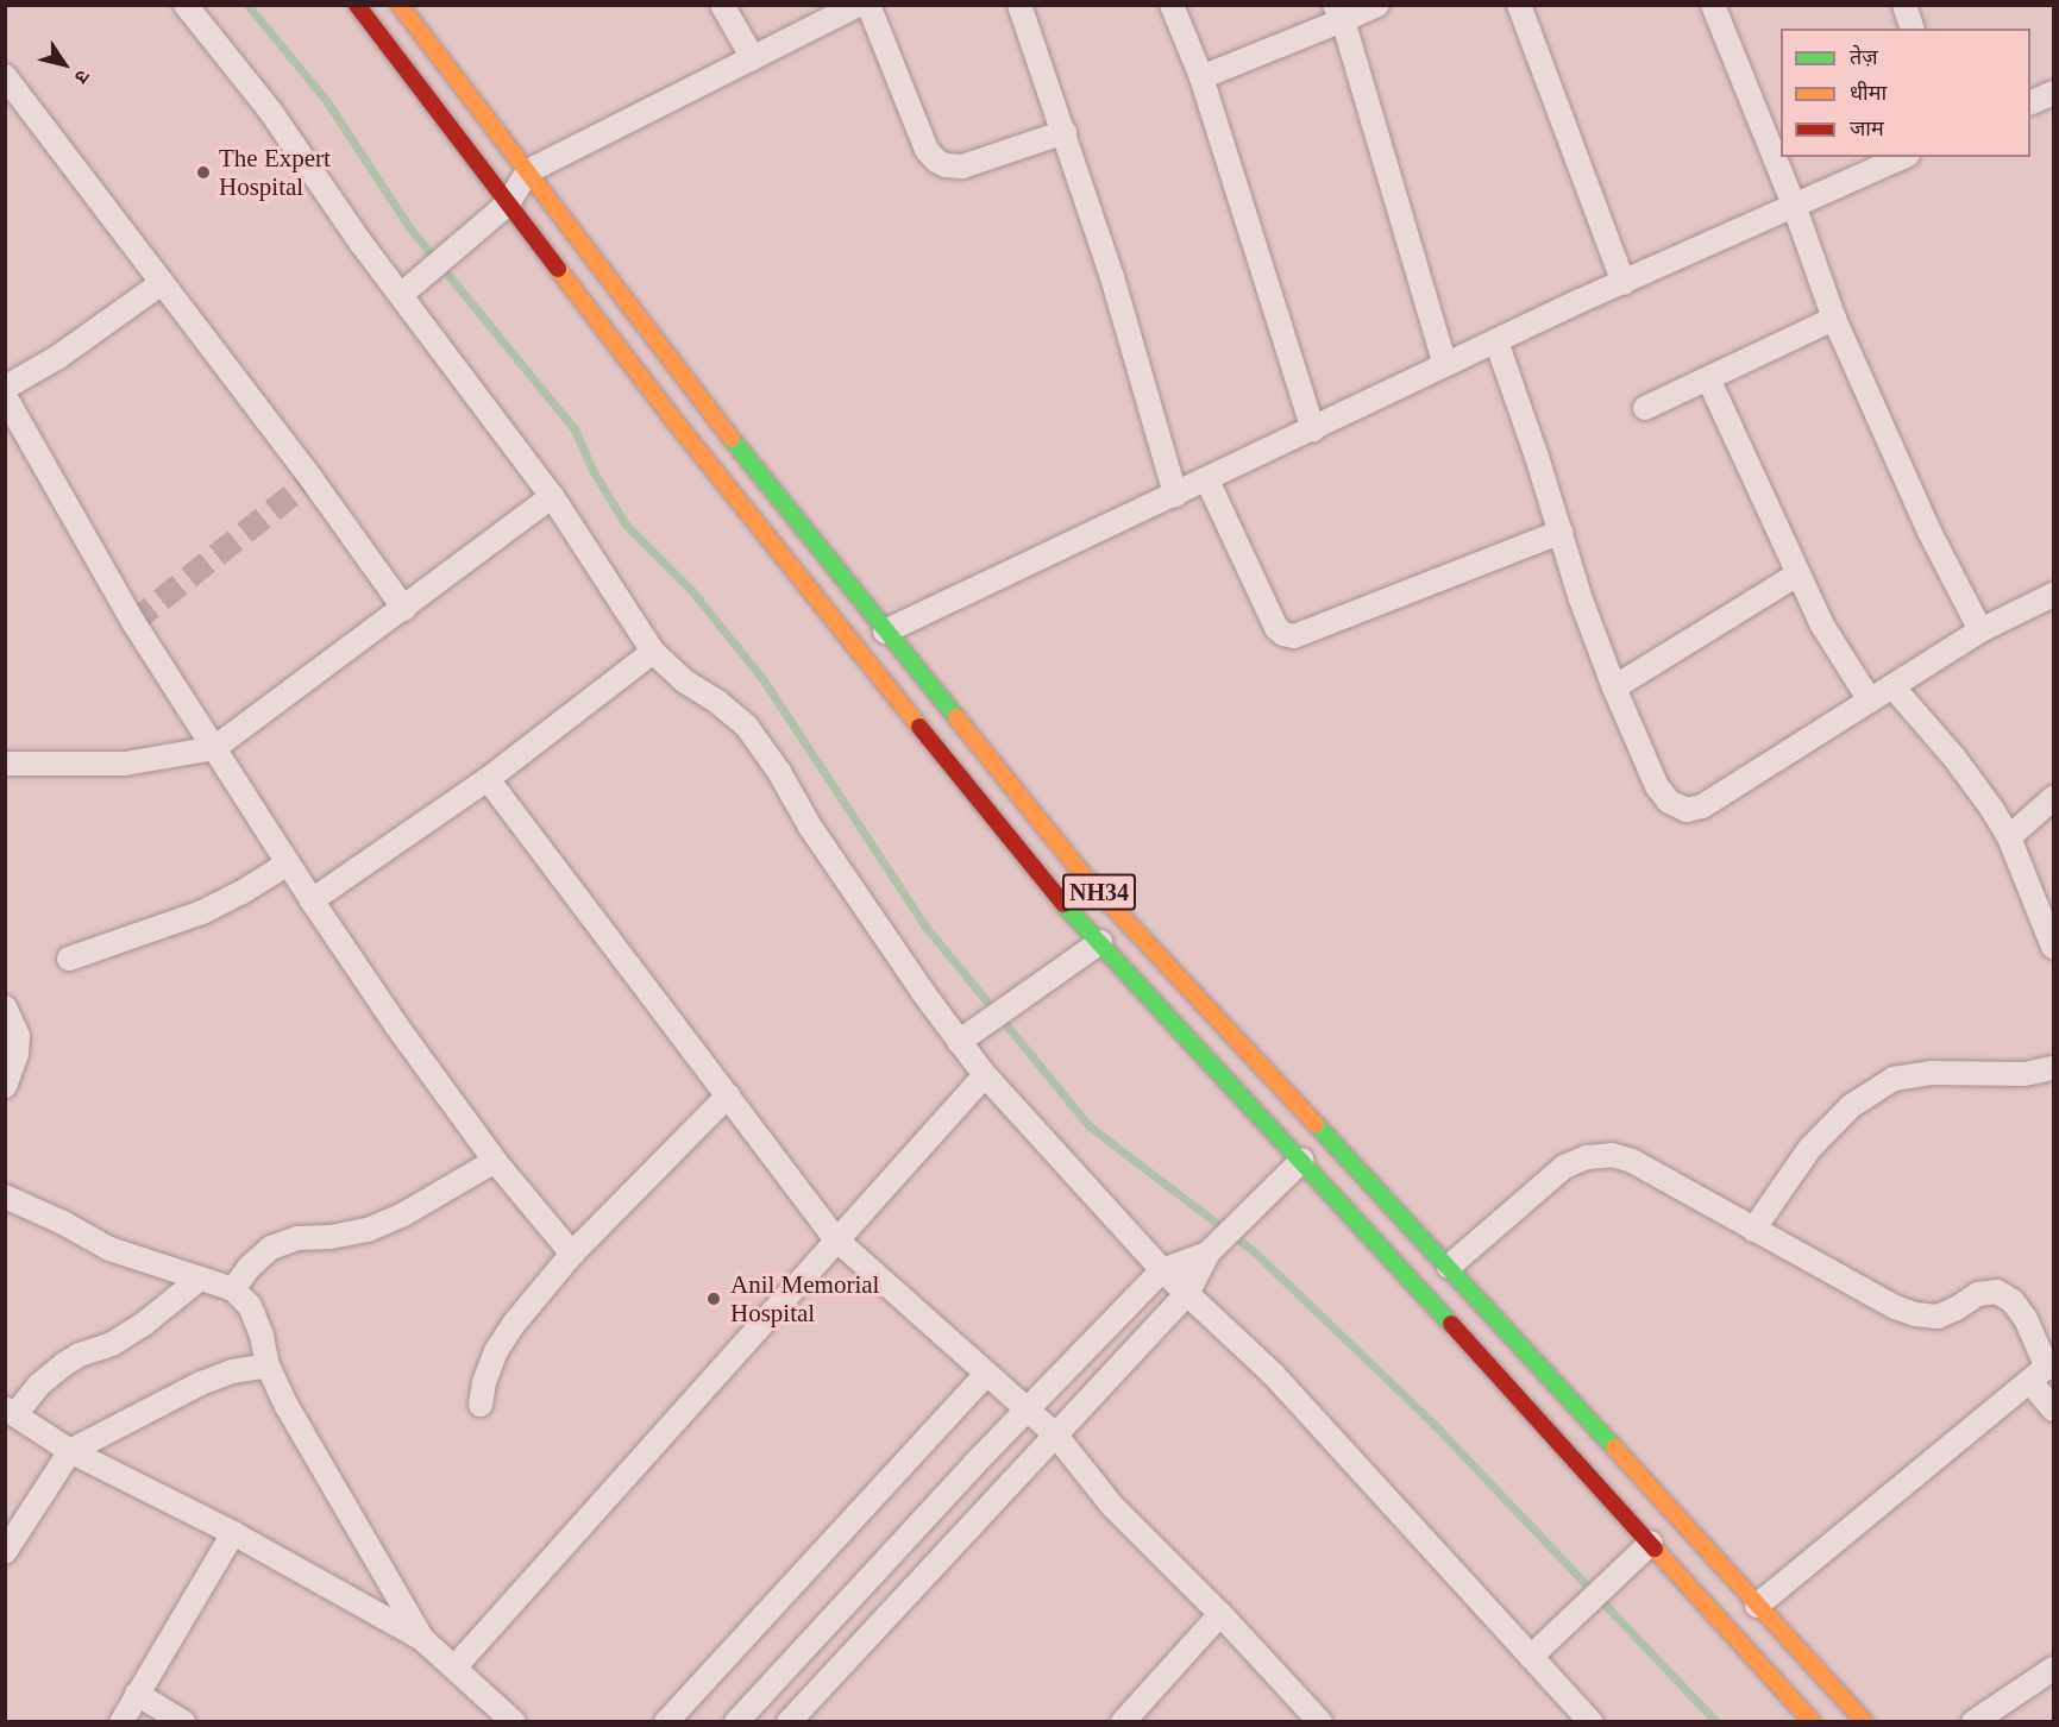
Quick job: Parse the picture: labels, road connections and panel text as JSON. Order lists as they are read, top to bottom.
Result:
{
  "streets": {
    "highway": ["NH34"]
  },
  "places": ["The Expert Hospital", "Anil Memorial Hospital"],
  "legend": ["तेज़", "धीमा", "जाम"],
  "north": "bottom right"
}
